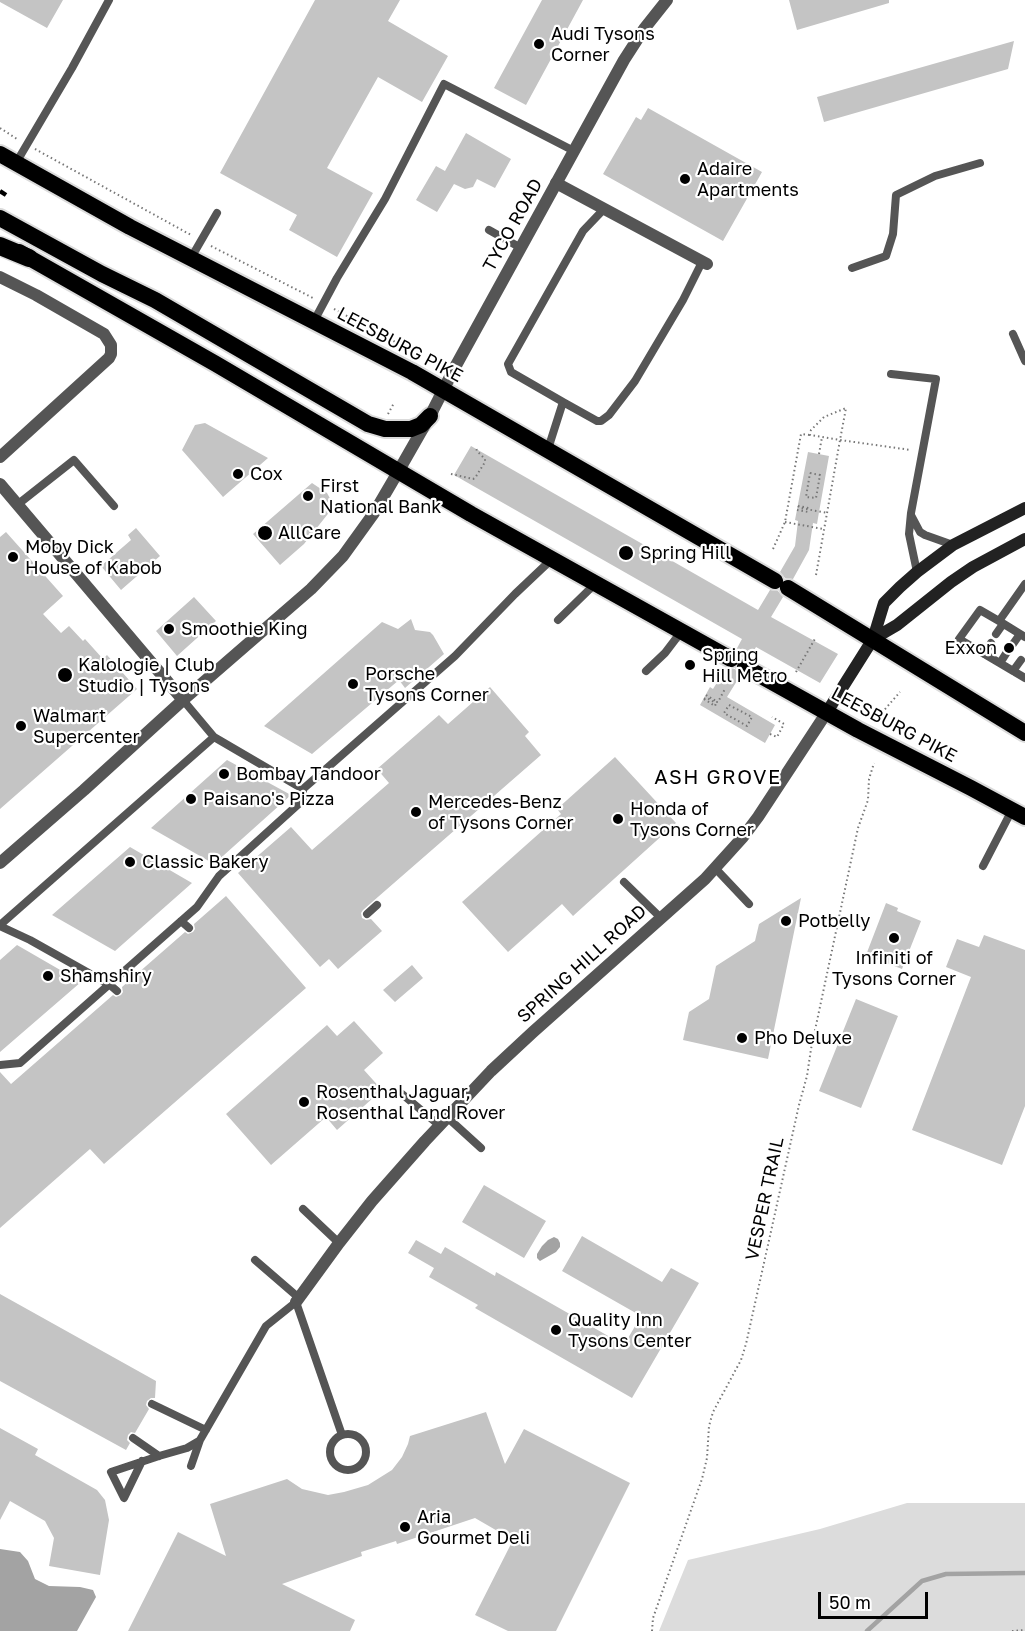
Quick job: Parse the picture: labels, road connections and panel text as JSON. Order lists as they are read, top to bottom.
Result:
{
  "streets": {
    "highway": ["LEESBURG PIKE"],
    "main road": ["SPRING HILL ROAD"],
    "street": ["TYCO ROAD"],
    "path": ["VESPER TRAIL"]
  },
  "crossings": [
    ["TYCO ROAD", "LEESBURG PIKE"],
    ["LEESBURG PIKE", "SPRING HILL ROAD"]
  ],
  "districts": ["ASH GROVE"],
  "places": [
    "Audi Tysons Corner",
    "Adaire Apartments",
    "Cox",
    "First National Bank",
    "AllCare",
    "Spring Hill",
    "Moby Dick House of Kabob",
    "Smoothie King",
    "Exxon",
    "Spring Hill Metro",
    "Kalologie | Club Studio | Tysons",
    "Porsche Tysons Corner",
    "Walmart Supercenter",
    "Bombay Tandoor",
    "Paisano's Pizza",
    "Mercedes-Benz of Tysons Corner",
    "Honda of Tysons Corner",
    "Classic Bakery",
    "Potbelly",
    "Infiniti of Tysons Corner",
    "Shamshiry",
    "Pho Deluxe",
    "Rosenthal Jaguar, Rosenthal Land Rover",
    "Quality Inn Tysons Center",
    "Aria Gourmet Deli"
  ],
  "scale_bar": "50 m"
}
